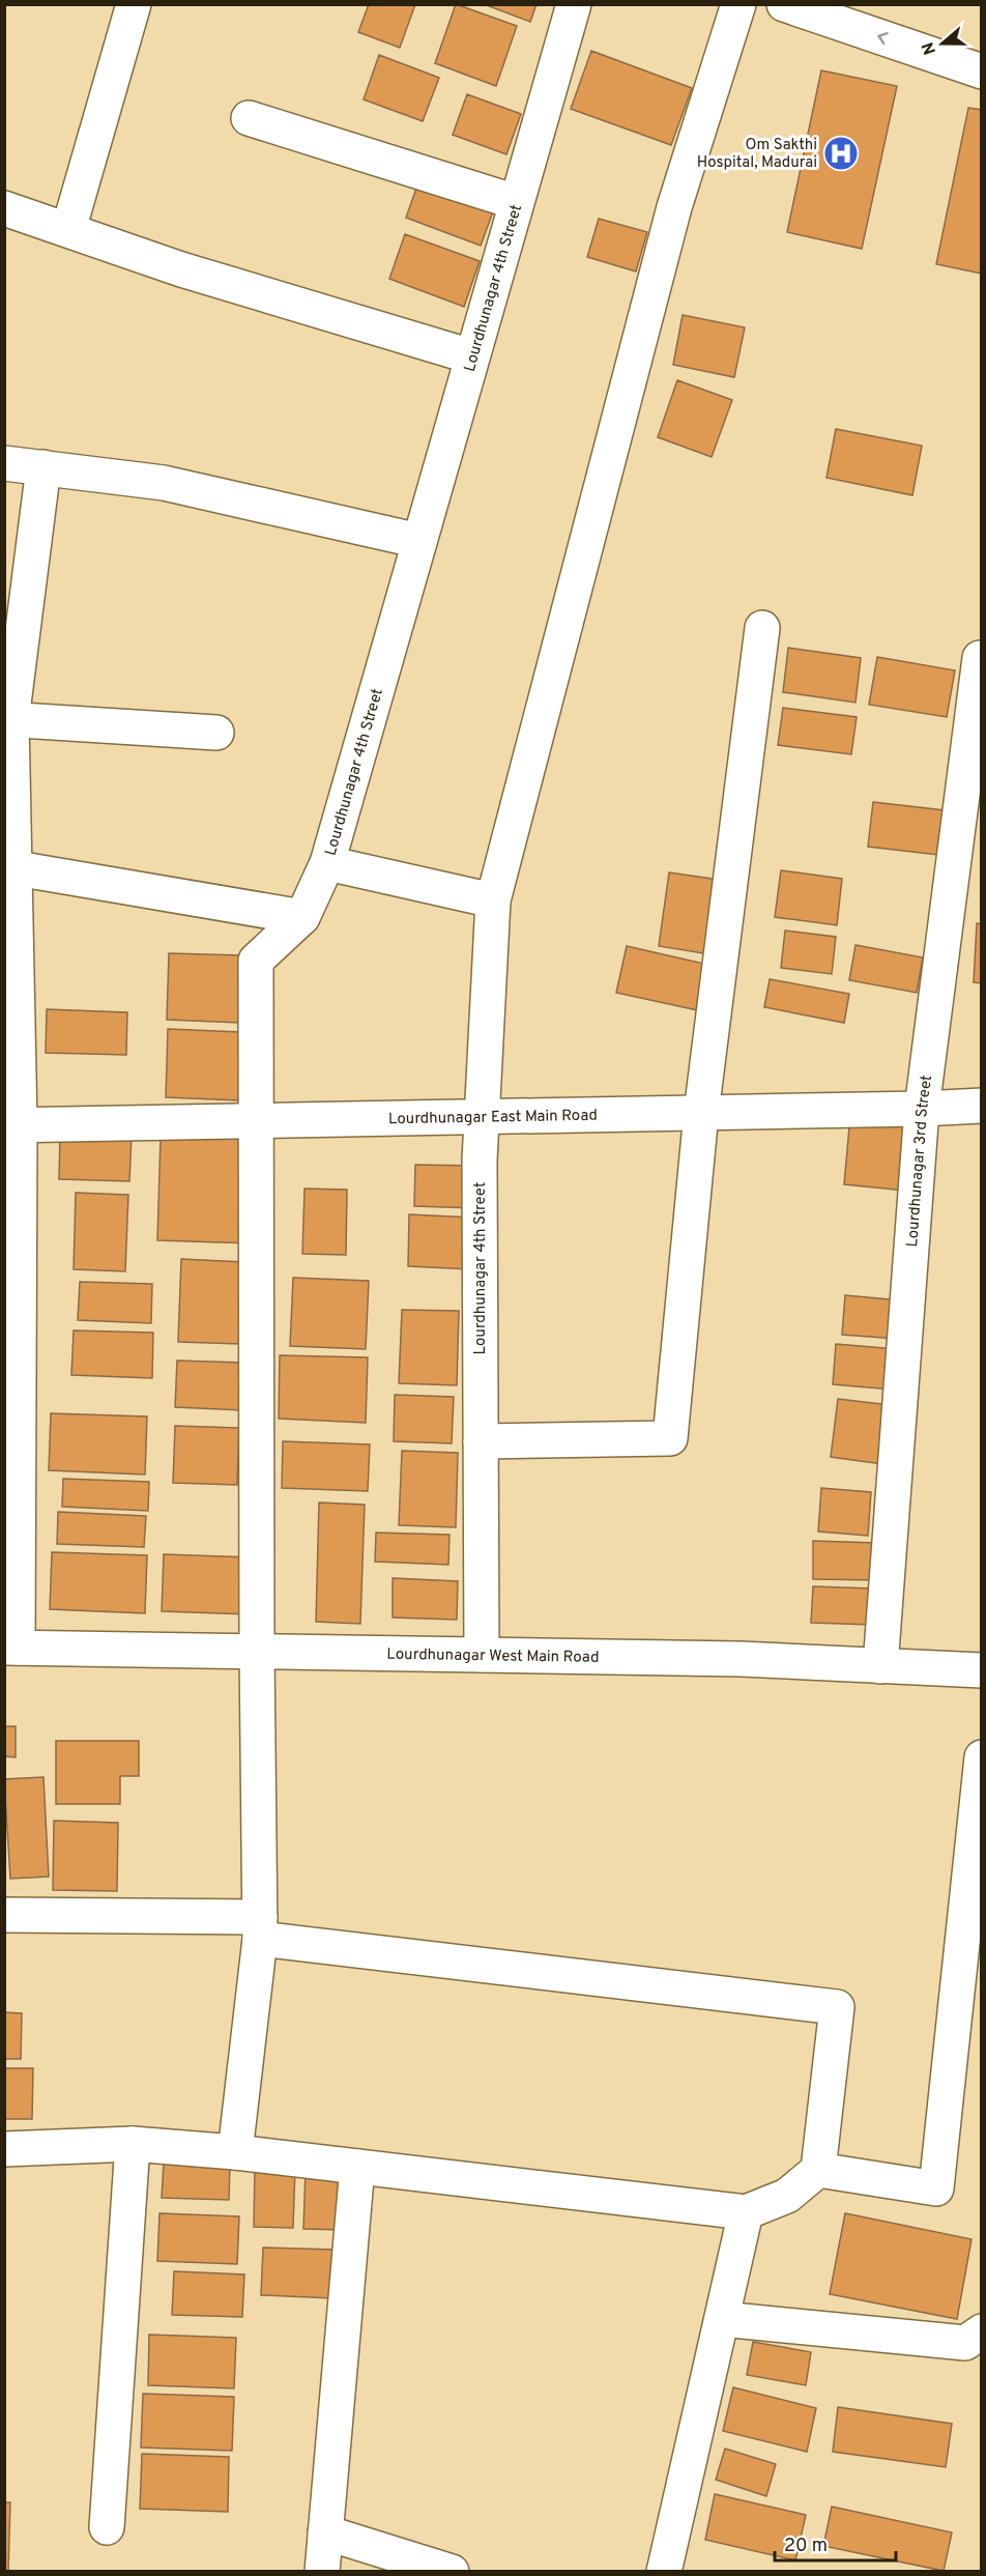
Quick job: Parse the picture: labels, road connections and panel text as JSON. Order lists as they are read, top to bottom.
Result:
{
  "streets": {
    "street": [
      "Lourdhunagar 4th Street",
      "Lourdhunagar East Main Road",
      "Lourdhunagar 3rd Street",
      "Lourdhunagar West Main Road"
    ]
  },
  "crossings": [
    ["Lourdhunagar 4th Street", "Lourdhunagar East Main Road"],
    ["Lourdhunagar 4th Street", "Lourdhunagar West Main Road"],
    ["Lourdhunagar East Main Road", "Lourdhunagar 3rd Street"],
    ["Lourdhunagar 3rd Street", "Lourdhunagar West Main Road"]
  ],
  "places": {
    "hospital": ["Om Sakthi Hospital, Madurai"]
  },
  "scale_bar": "20 m",
  "north": "left"
}
